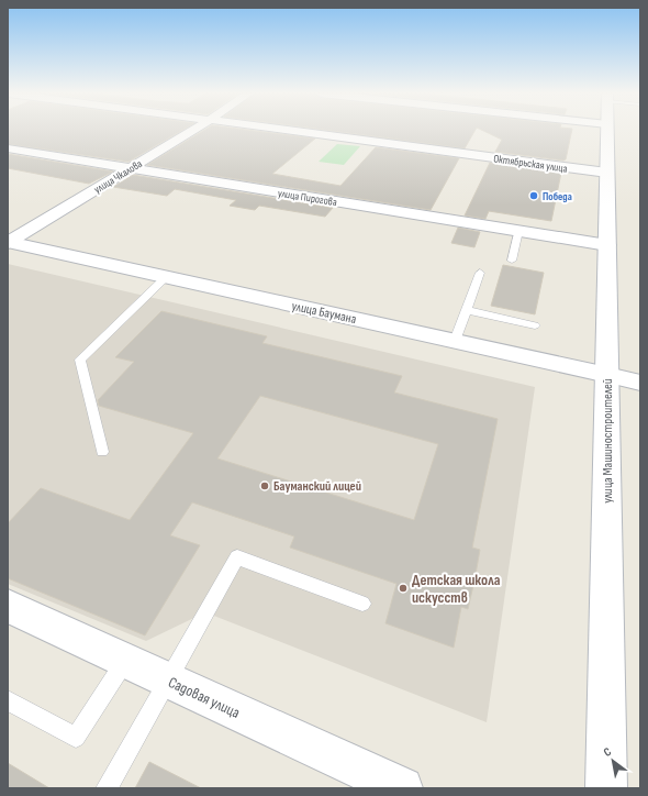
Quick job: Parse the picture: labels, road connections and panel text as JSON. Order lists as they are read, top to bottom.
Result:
{
  "streets": {
    "street": [
      "Октябрьская улица",
      "улица Чкалова",
      "улица Пирогова",
      "улица Баумана",
      "улица Машиностроителей",
      "Садовая улица"
    ]
  },
  "crossings": [
    ["Октябрьская улица", "улица Машиностроителей"],
    ["улица Чкалова", "улица Пирогова"],
    ["улица Чкалова", "улица Баумана"],
    ["улица Пирогова", "улица Машиностроителей"],
    ["улица Баумана", "улица Машиностроителей"]
  ],
  "places": ["Победа", "Бауманский лицей", "Детская школа искусств"],
  "north": "top left"
}
